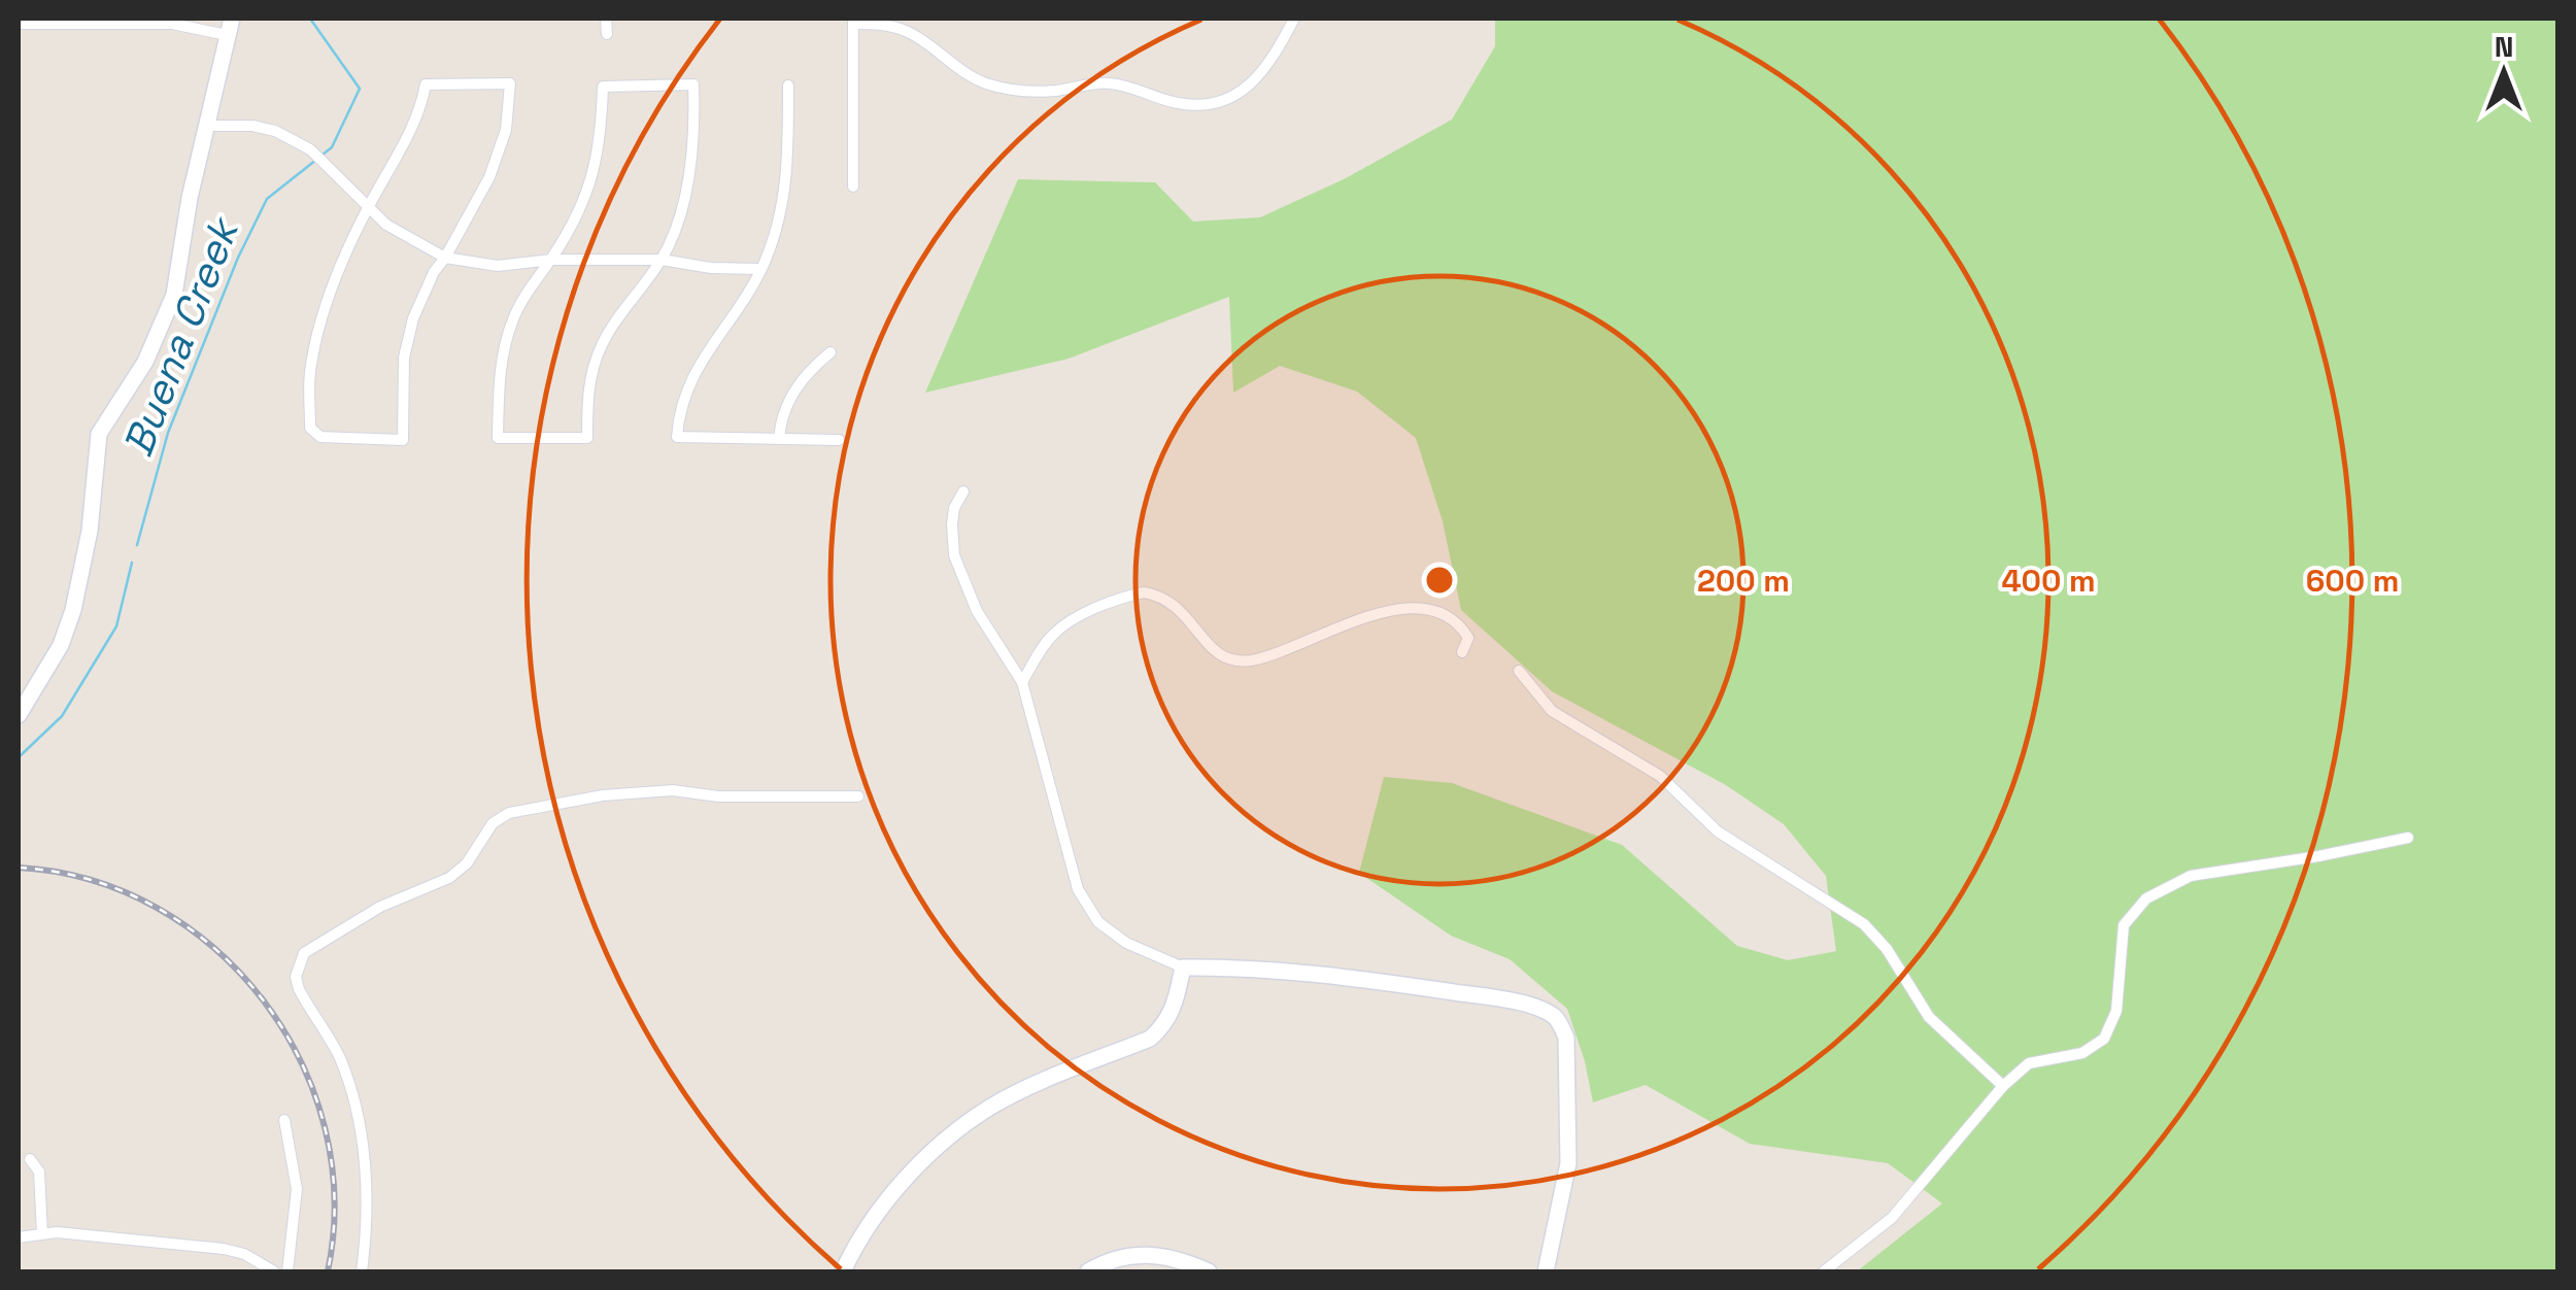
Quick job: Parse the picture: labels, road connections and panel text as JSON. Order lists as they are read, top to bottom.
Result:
{
  "water": ["Buena Creek"],
  "north": "top",
  "rings": ["200 m", "400 m", "600 m"]
}
